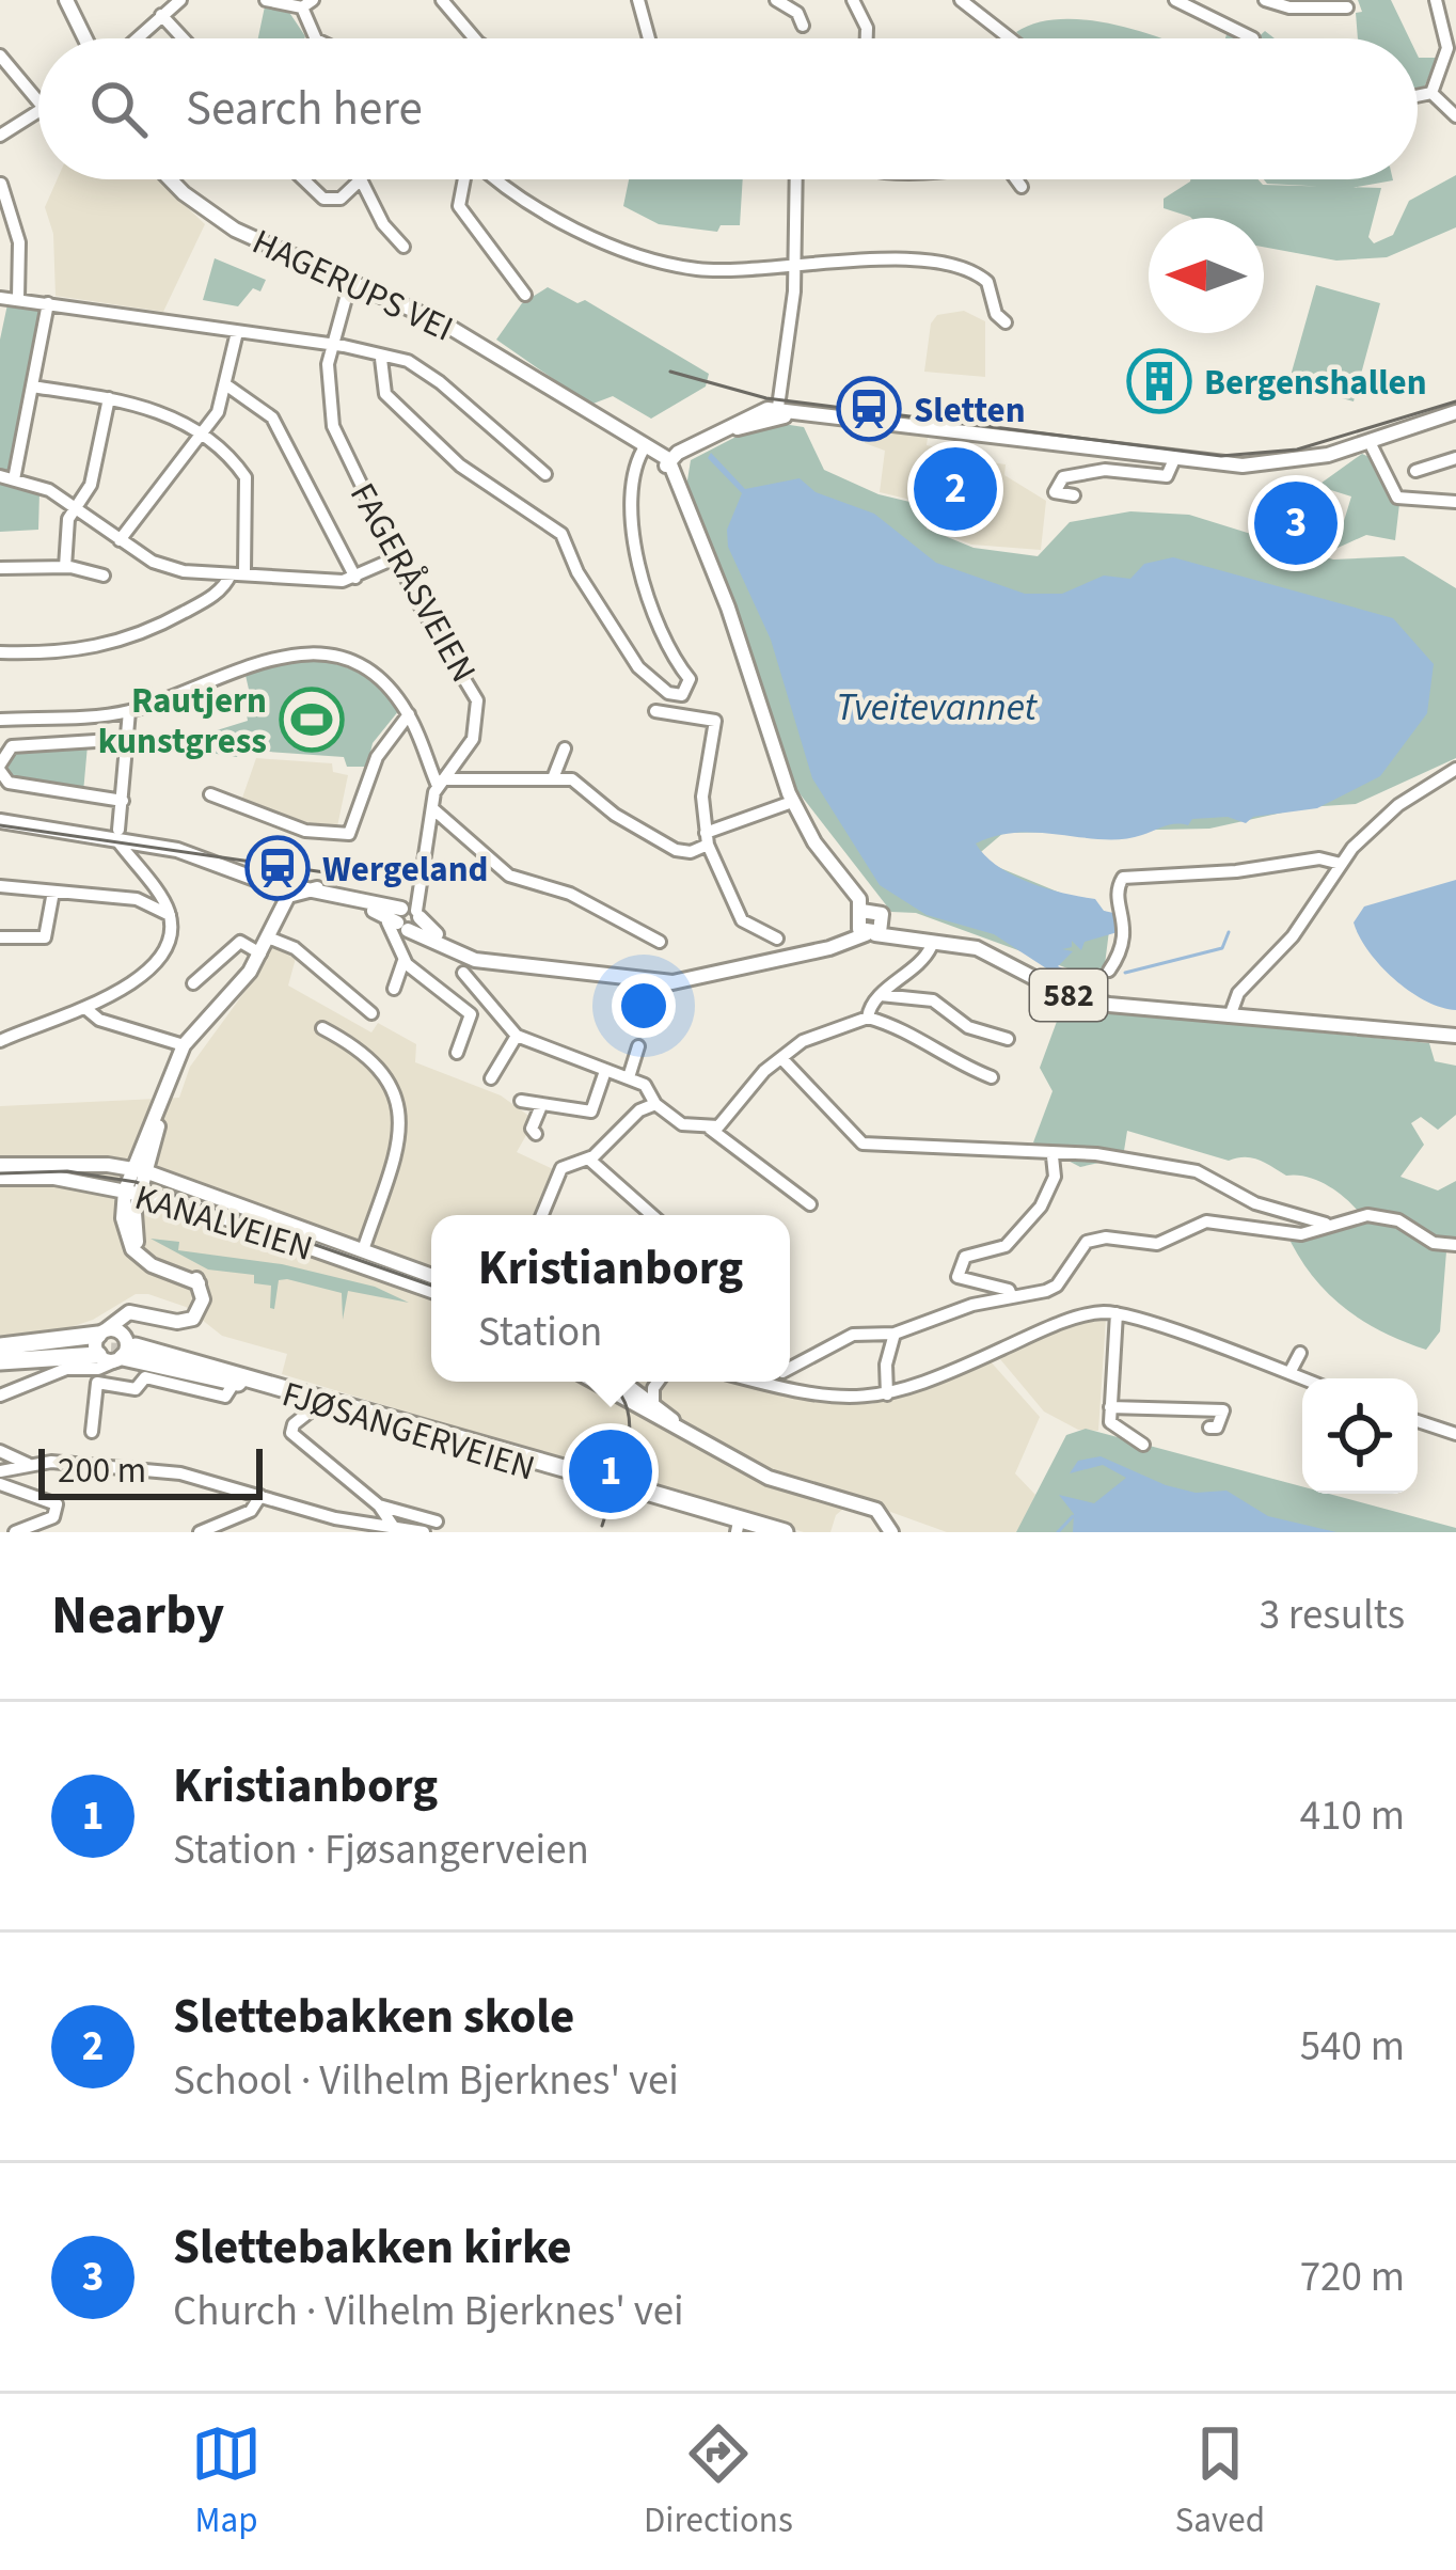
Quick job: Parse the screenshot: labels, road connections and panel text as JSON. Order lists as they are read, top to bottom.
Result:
{
  "streets": {
    "highway": ["FJØSANGERVEIEN"],
    "main road": ["HAGERUPS VEI", "582", "KANALVEIEN"],
    "street": ["FAGERÅSVEIEN"]
  },
  "crossings": [
    ["HAGERUPS VEI", "FAGERÅSVEIEN"],
    ["HAGERUPS VEI", "582"]
  ],
  "water": ["Tveitevannet"],
  "places": {
    "building": ["Bergenshallen"],
    "station": ["Sletten", "Wergeland"],
    "sports": ["Rautjern kunstgress"]
  },
  "scale_bar": "200 m",
  "north": "left",
  "page": {
    "search": "Search here",
    "pins": ["2", "3", "1"],
    "popup": ["Kristianborg", "Station"],
    "scale": "200 m",
    "heading": ["Nearby", "3 results"],
    "list": [
      {
        "mark": "1",
        "name": "Kristianborg",
        "note": "Station · Fjøsangerveien",
        "value": "410 m"
      },
      {
        "mark": "2",
        "name": "Slettebakken skole",
        "note": "School · Vilhelm Bjerknes' vei",
        "value": "540 m"
      },
      {
        "mark": "3",
        "name": "Slettebakken kirke",
        "note": "Church · Vilhelm Bjerknes' vei",
        "value": "720 m"
      }
    ],
    "nav": ["Map", "Directions", "Saved"]
  }
}
